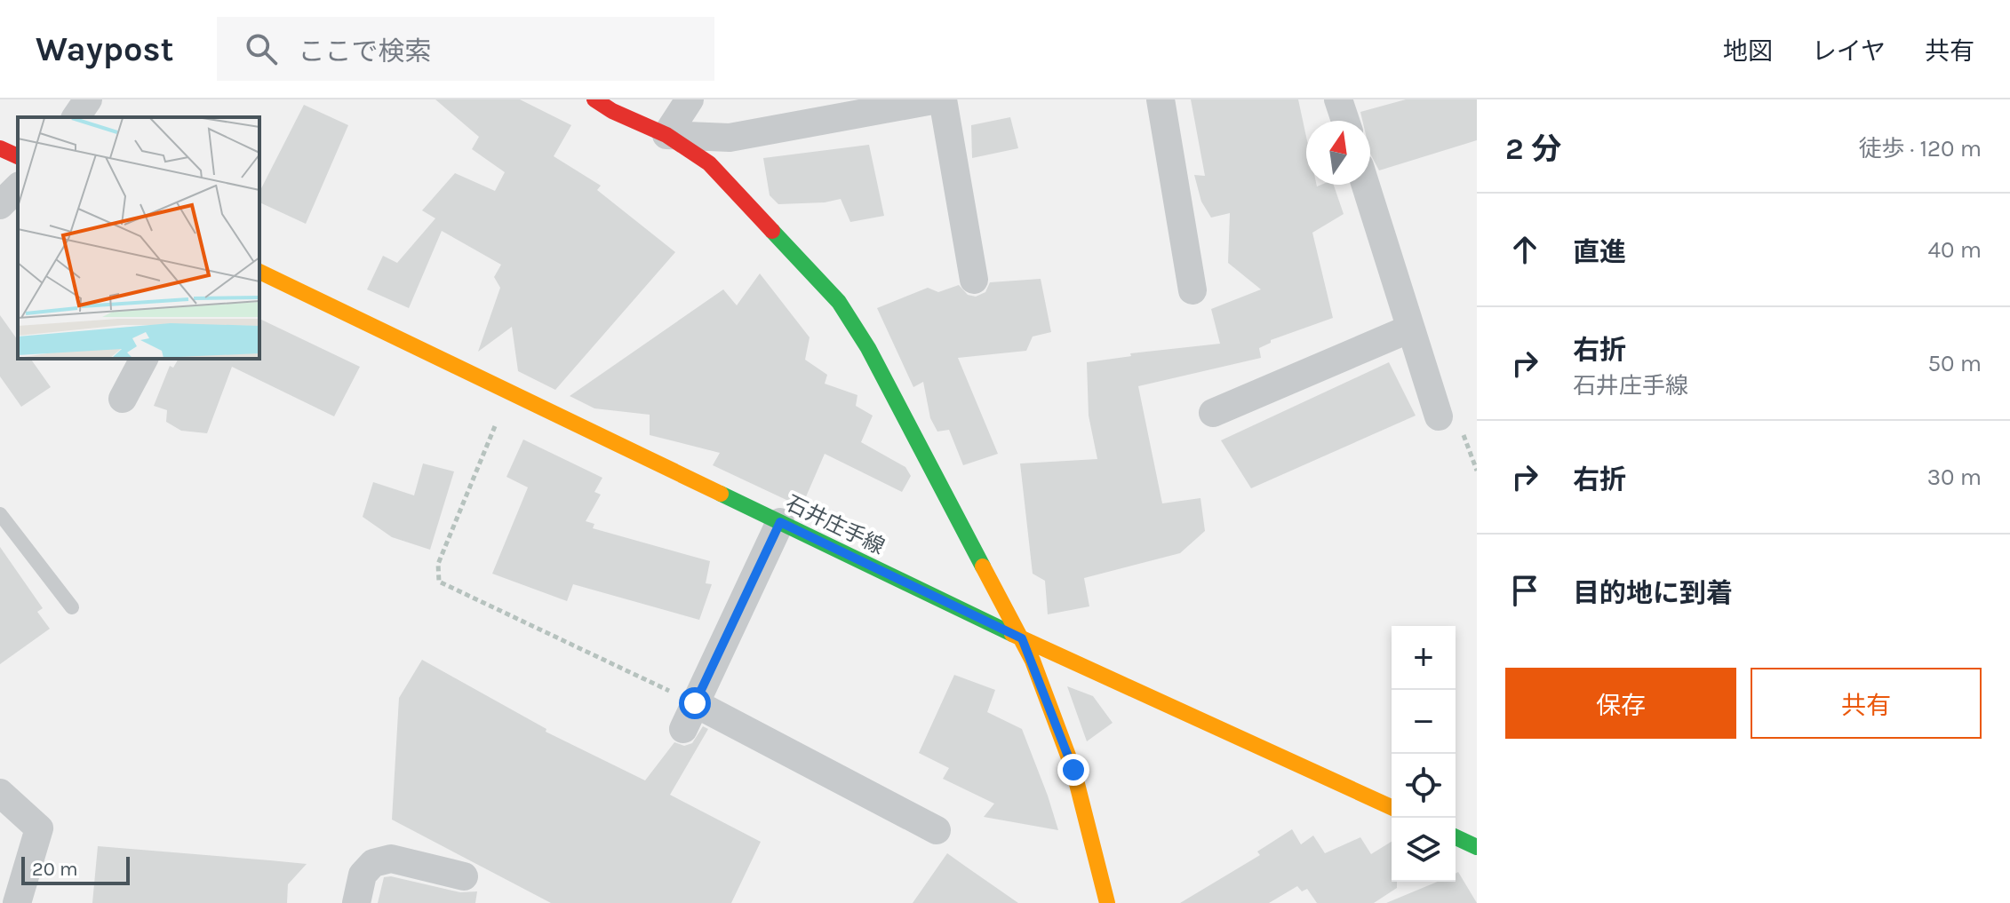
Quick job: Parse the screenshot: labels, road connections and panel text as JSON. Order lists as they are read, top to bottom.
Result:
{
  "streets": {
    "street": ["石井庄手線"]
  },
  "scale_bar": "20 m",
  "north": "top",
  "page": {
    "header": "Waypost",
    "search": "ここで検索",
    "nav": ["地図", "レイヤ", "共有"],
    "heading": ["2 分", "徒歩 · 120 m"],
    "list": [
      ["直進", "40 m"],
      ["右折", "石井庄手線", "50 m"],
      ["右折", "30 m"],
      "目的地に到着"
    ],
    "map_buttons": ["+", "−"],
    "buttons": ["保存", "共有"],
    "scale": "20 m"
  }
}
